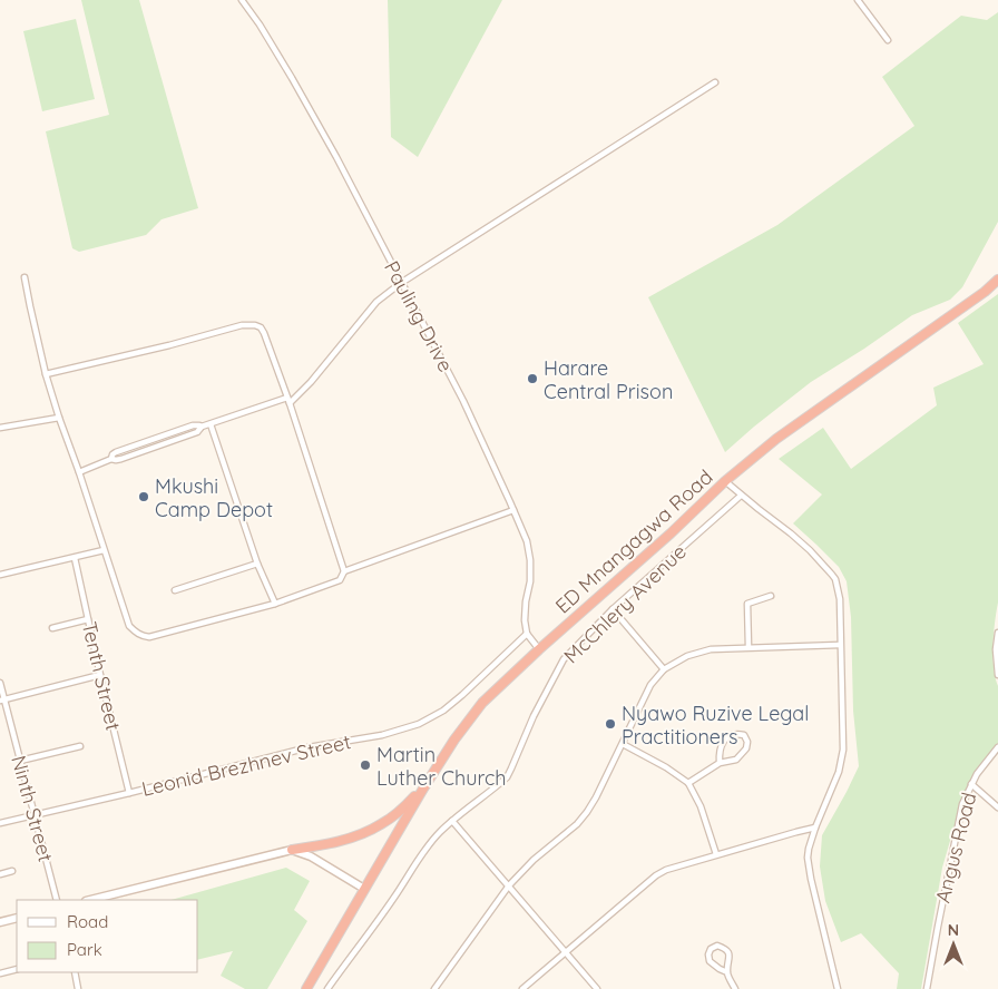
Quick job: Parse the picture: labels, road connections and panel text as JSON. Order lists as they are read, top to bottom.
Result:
{
  "streets": {
    "highway": ["ED Mnangagwa Road"],
    "street": [
      "Pauling Drive",
      "McChlery Avenue",
      "Tenth Street",
      "Leonid Brezhnev Street",
      "Ninth Street",
      "Angus Road"
    ]
  },
  "crossings": [
    ["Pauling Drive", "Leonid Brezhnev Street"],
    ["Tenth Street", "Leonid Brezhnev Street"],
    ["Leonid Brezhnev Street", "Ninth Street"]
  ],
  "places": [
    "Harare Central Prison",
    "Mkushi Camp Depot",
    "Nyawo Ruzive Legal Practitioners",
    "Martin Luther Church"
  ],
  "legend": ["Road", "Park"],
  "north": "top"
}
